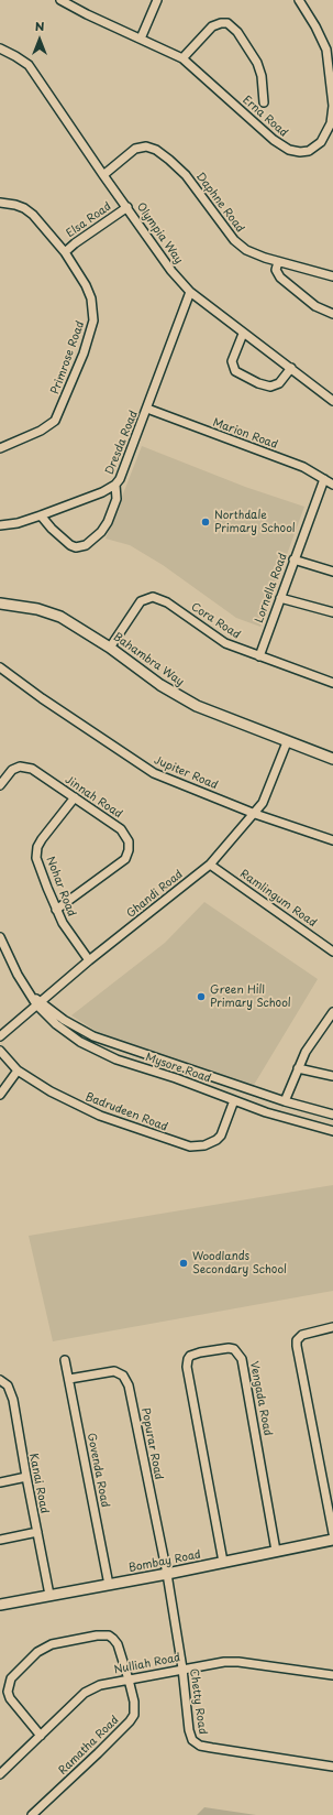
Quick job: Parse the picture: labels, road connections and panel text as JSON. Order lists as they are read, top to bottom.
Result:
{
  "streets": {
    "street": [
      "Erna Road",
      "Daphne Road",
      "Elsa Road",
      "Olympia Way",
      "Primrose Road",
      "Marion Road",
      "Dresda Road",
      "Lornella Road",
      "Cora Road",
      "Bahambra Way",
      "Jupiter Road",
      "Jinnah Road",
      "Nohar Road",
      "Ghandi Road",
      "Ramlingum Road",
      "Mysore Road",
      "Badrudeen Road",
      "Vengada Road",
      "Popurar Road",
      "Govenda Road",
      "Kanai Road",
      "Bombay Road",
      "Nulliah Road",
      "Chetty Road",
      "Ramatha Road"
    ]
  },
  "crossings": [
    ["Daphne Road", "Olympia Way"],
    ["Elsa Road", "Olympia Way"],
    ["Elsa Road", "Primrose Road"],
    ["Olympia Way", "Dresda Road"],
    ["Marion Road", "Dresda Road"],
    ["Marion Road", "Lornella Road"],
    ["Lornella Road", "Cora Road"],
    ["Cora Road", "Bahambra Way"],
    ["Bahambra Way", "Ghandi Road"],
    ["Jupiter Road", "Ghandi Road"],
    ["Jinnah Road", "Nohar Road"],
    ["Nohar Road", "Ghandi Road"],
    ["Ghandi Road", "Ramlingum Road"],
    ["Ghandi Road", "Mysore Road"],
    ["Mysore Road", "Badrudeen Road"],
    ["Vengada Road", "Bombay Road"],
    ["Popurar Road", "Govenda Road"],
    ["Popurar Road", "Bombay Road"],
    ["Popurar Road", "Chetty Road"],
    ["Govenda Road", "Bombay Road"],
    ["Kanai Road", "Bombay Road"],
    ["Bombay Road", "Chetty Road"],
    ["Nulliah Road", "Chetty Road"],
    ["Nulliah Road", "Ramatha Road"]
  ],
  "places": ["Northdale Primary School", "Green Hill Primary School", "Woodlands Secondary School"],
  "north": "top"
}
